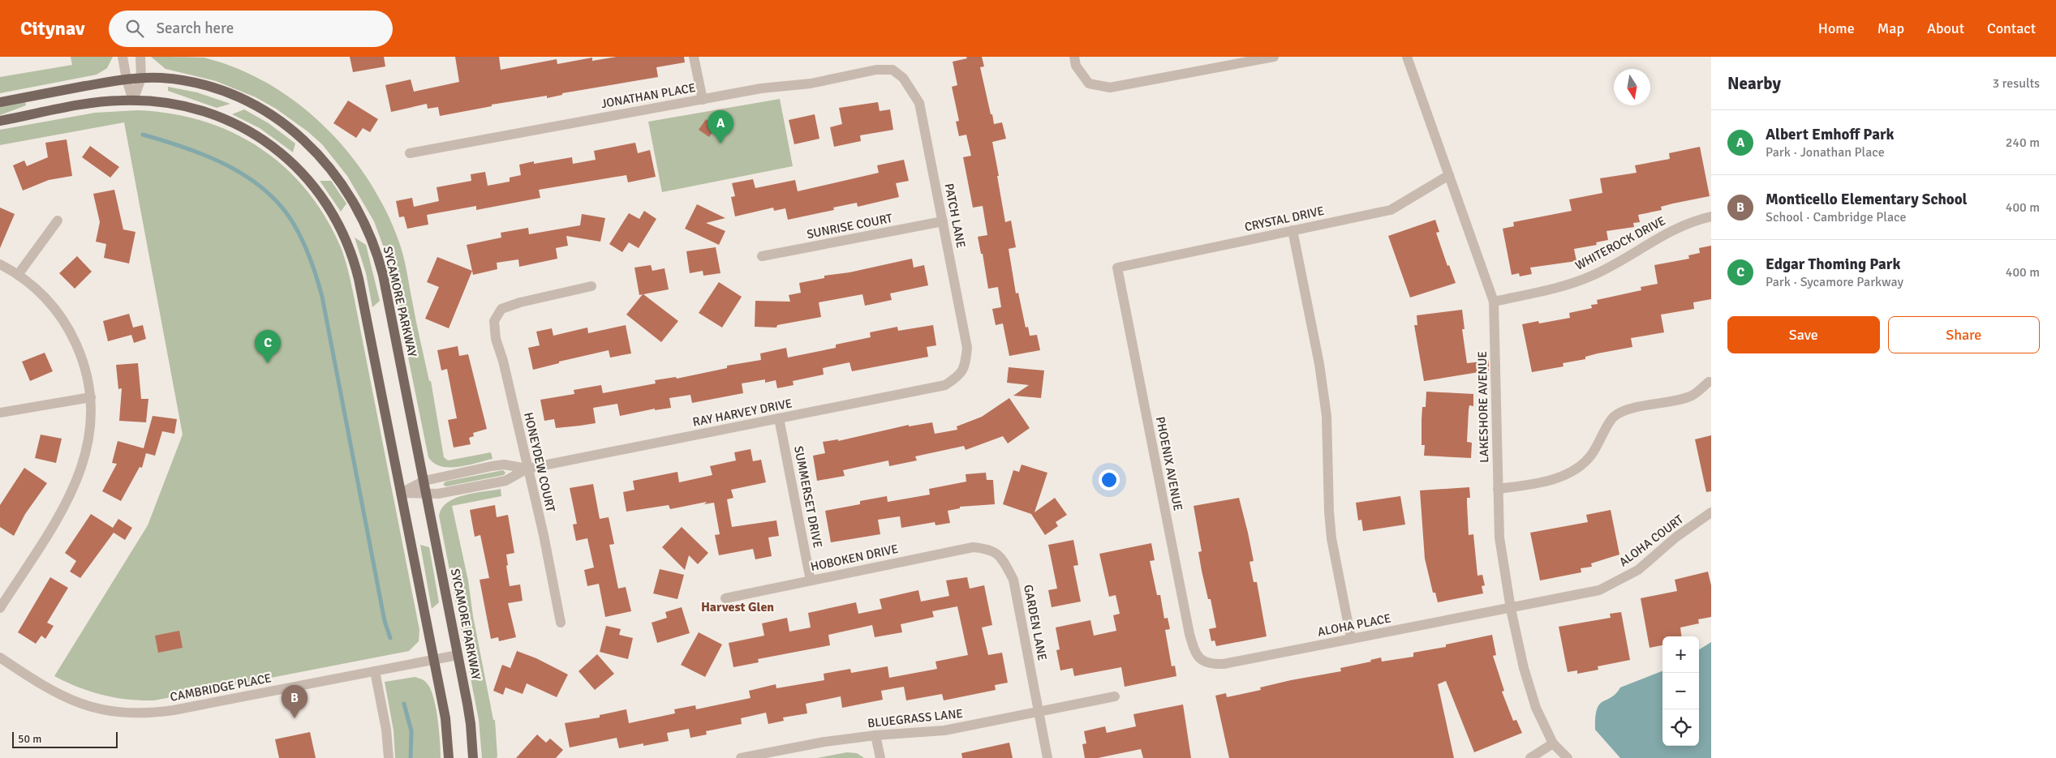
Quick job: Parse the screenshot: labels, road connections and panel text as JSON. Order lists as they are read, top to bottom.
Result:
{
  "streets": {
    "main road": ["SYCAMORE PARKWAY"],
    "street": [
      "JONATHAN PLACE",
      "PATCH LANE",
      "CRYSTAL DRIVE",
      "SUNRISE COURT",
      "WHITEROCK DRIVE",
      "LAKESHORE AVENUE",
      "RAY HARVEY DRIVE",
      "HONEYDEW COURT",
      "PHOENIX AVENUE",
      "SUMMERSET DRIVE",
      "ALOHA COURT",
      "HOBOKEN DRIVE",
      "GARDEN LANE",
      "ALOHA PLACE",
      "CAMBRIDGE PLACE",
      "BLUEGRASS LANE"
    ]
  },
  "crossings": [
    ["JONATHAN PLACE", "PATCH LANE"],
    ["PATCH LANE", "SUNRISE COURT"],
    ["PATCH LANE", "RAY HARVEY DRIVE"],
    ["CRYSTAL DRIVE", "LAKESHORE AVENUE"],
    ["CRYSTAL DRIVE", "PHOENIX AVENUE"],
    ["WHITEROCK DRIVE", "LAKESHORE AVENUE"],
    ["SYCAMORE PARKWAY", "RAY HARVEY DRIVE"],
    ["SYCAMORE PARKWAY", "CAMBRIDGE PLACE"],
    ["LAKESHORE AVENUE", "ALOHA COURT"],
    ["LAKESHORE AVENUE", "ALOHA PLACE"],
    ["RAY HARVEY DRIVE", "HONEYDEW COURT"],
    ["RAY HARVEY DRIVE", "SUMMERSET DRIVE"],
    ["PHOENIX AVENUE", "ALOHA PLACE"],
    ["SUMMERSET DRIVE", "HOBOKEN DRIVE"],
    ["ALOHA COURT", "ALOHA PLACE"],
    ["HOBOKEN DRIVE", "GARDEN LANE"],
    ["GARDEN LANE", "BLUEGRASS LANE"]
  ],
  "districts": ["Harvest Glen"],
  "scale_bar": "50 m",
  "north": "bottom",
  "page": {
    "header": "Citynav",
    "search": "Search here",
    "nav": [
      "Home",
      "Map",
      "About",
      "Contact"
    ],
    "heading": ["Nearby", "3 results"],
    "list": [
      {
        "mark": "A",
        "name": "Albert Emhoff Park",
        "note": "Park · Jonathan Place",
        "value": "240 m"
      },
      {
        "mark": "B",
        "name": "Monticello Elementary School",
        "note": "School · Cambridge Place",
        "value": "400 m"
      },
      {
        "mark": "C",
        "name": "Edgar Thoming Park",
        "note": "Park · Sycamore Parkway",
        "value": "400 m"
      }
    ],
    "pins": ["A", "C", "B"],
    "buttons": ["Save", "Share"],
    "map_buttons": ["+", "−"],
    "scale": "50 m"
  }
}
